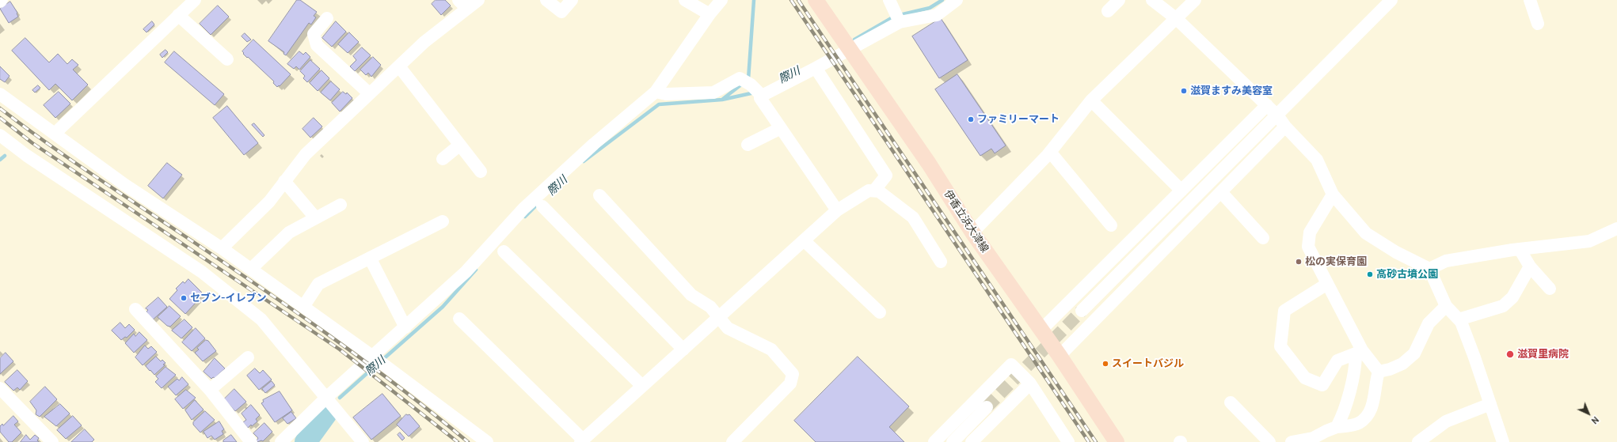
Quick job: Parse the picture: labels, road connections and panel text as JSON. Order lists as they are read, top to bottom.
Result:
{
  "streets": {
    "main road": ["伊香立浜大津線"]
  },
  "water": ["際川"],
  "places": [
    "滋賀ますみ美容室",
    "ファミリーマート",
    "松の実保育園",
    "高砂古墳公園",
    "セブン-イレブン",
    "滋賀里病院",
    "スイートバジル"
  ],
  "north": "bottom right"
}
